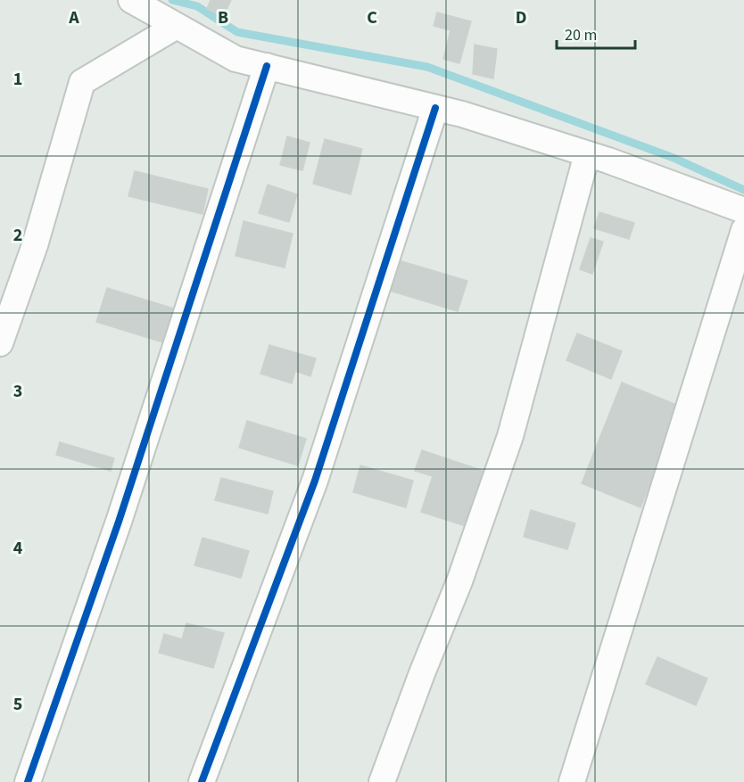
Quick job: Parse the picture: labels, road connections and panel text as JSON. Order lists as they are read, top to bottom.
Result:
{
  "scale_bar": "20 m",
  "grid": {
    "columns": [
      "A",
      "B",
      "C",
      "D"
    ],
    "rows": [
      "1",
      "2",
      "3",
      "4",
      "5"
    ]
  }
}
